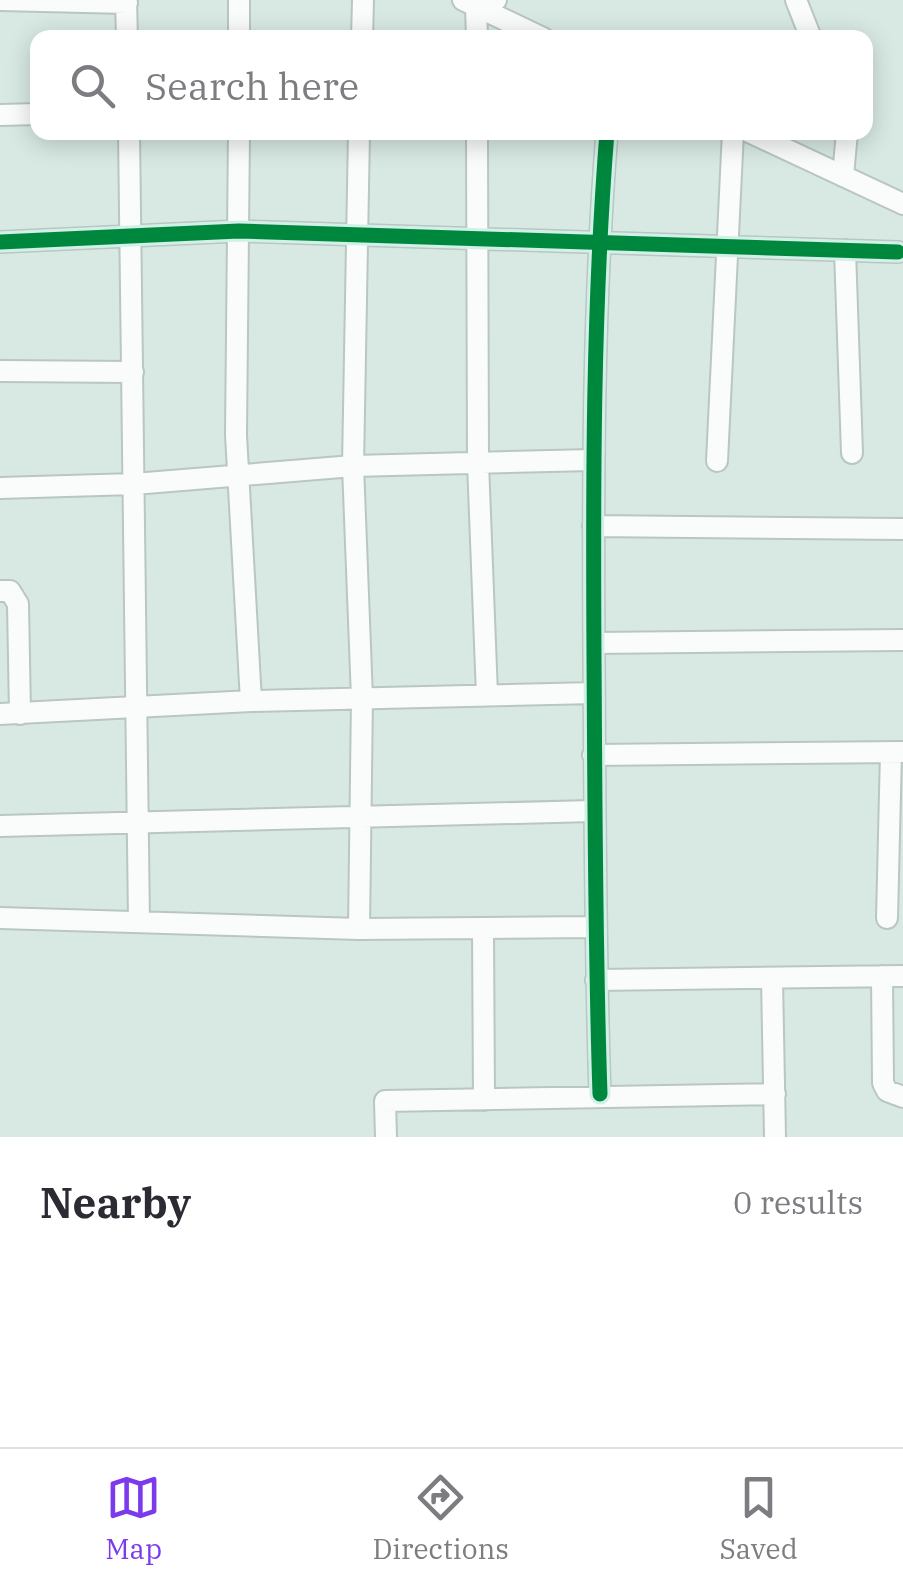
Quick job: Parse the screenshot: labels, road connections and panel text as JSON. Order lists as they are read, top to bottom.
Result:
{
  "page": {
    "search": "Search here",
    "heading": ["Nearby", "0 results"],
    "nav": ["Map", "Directions", "Saved"]
  }
}
